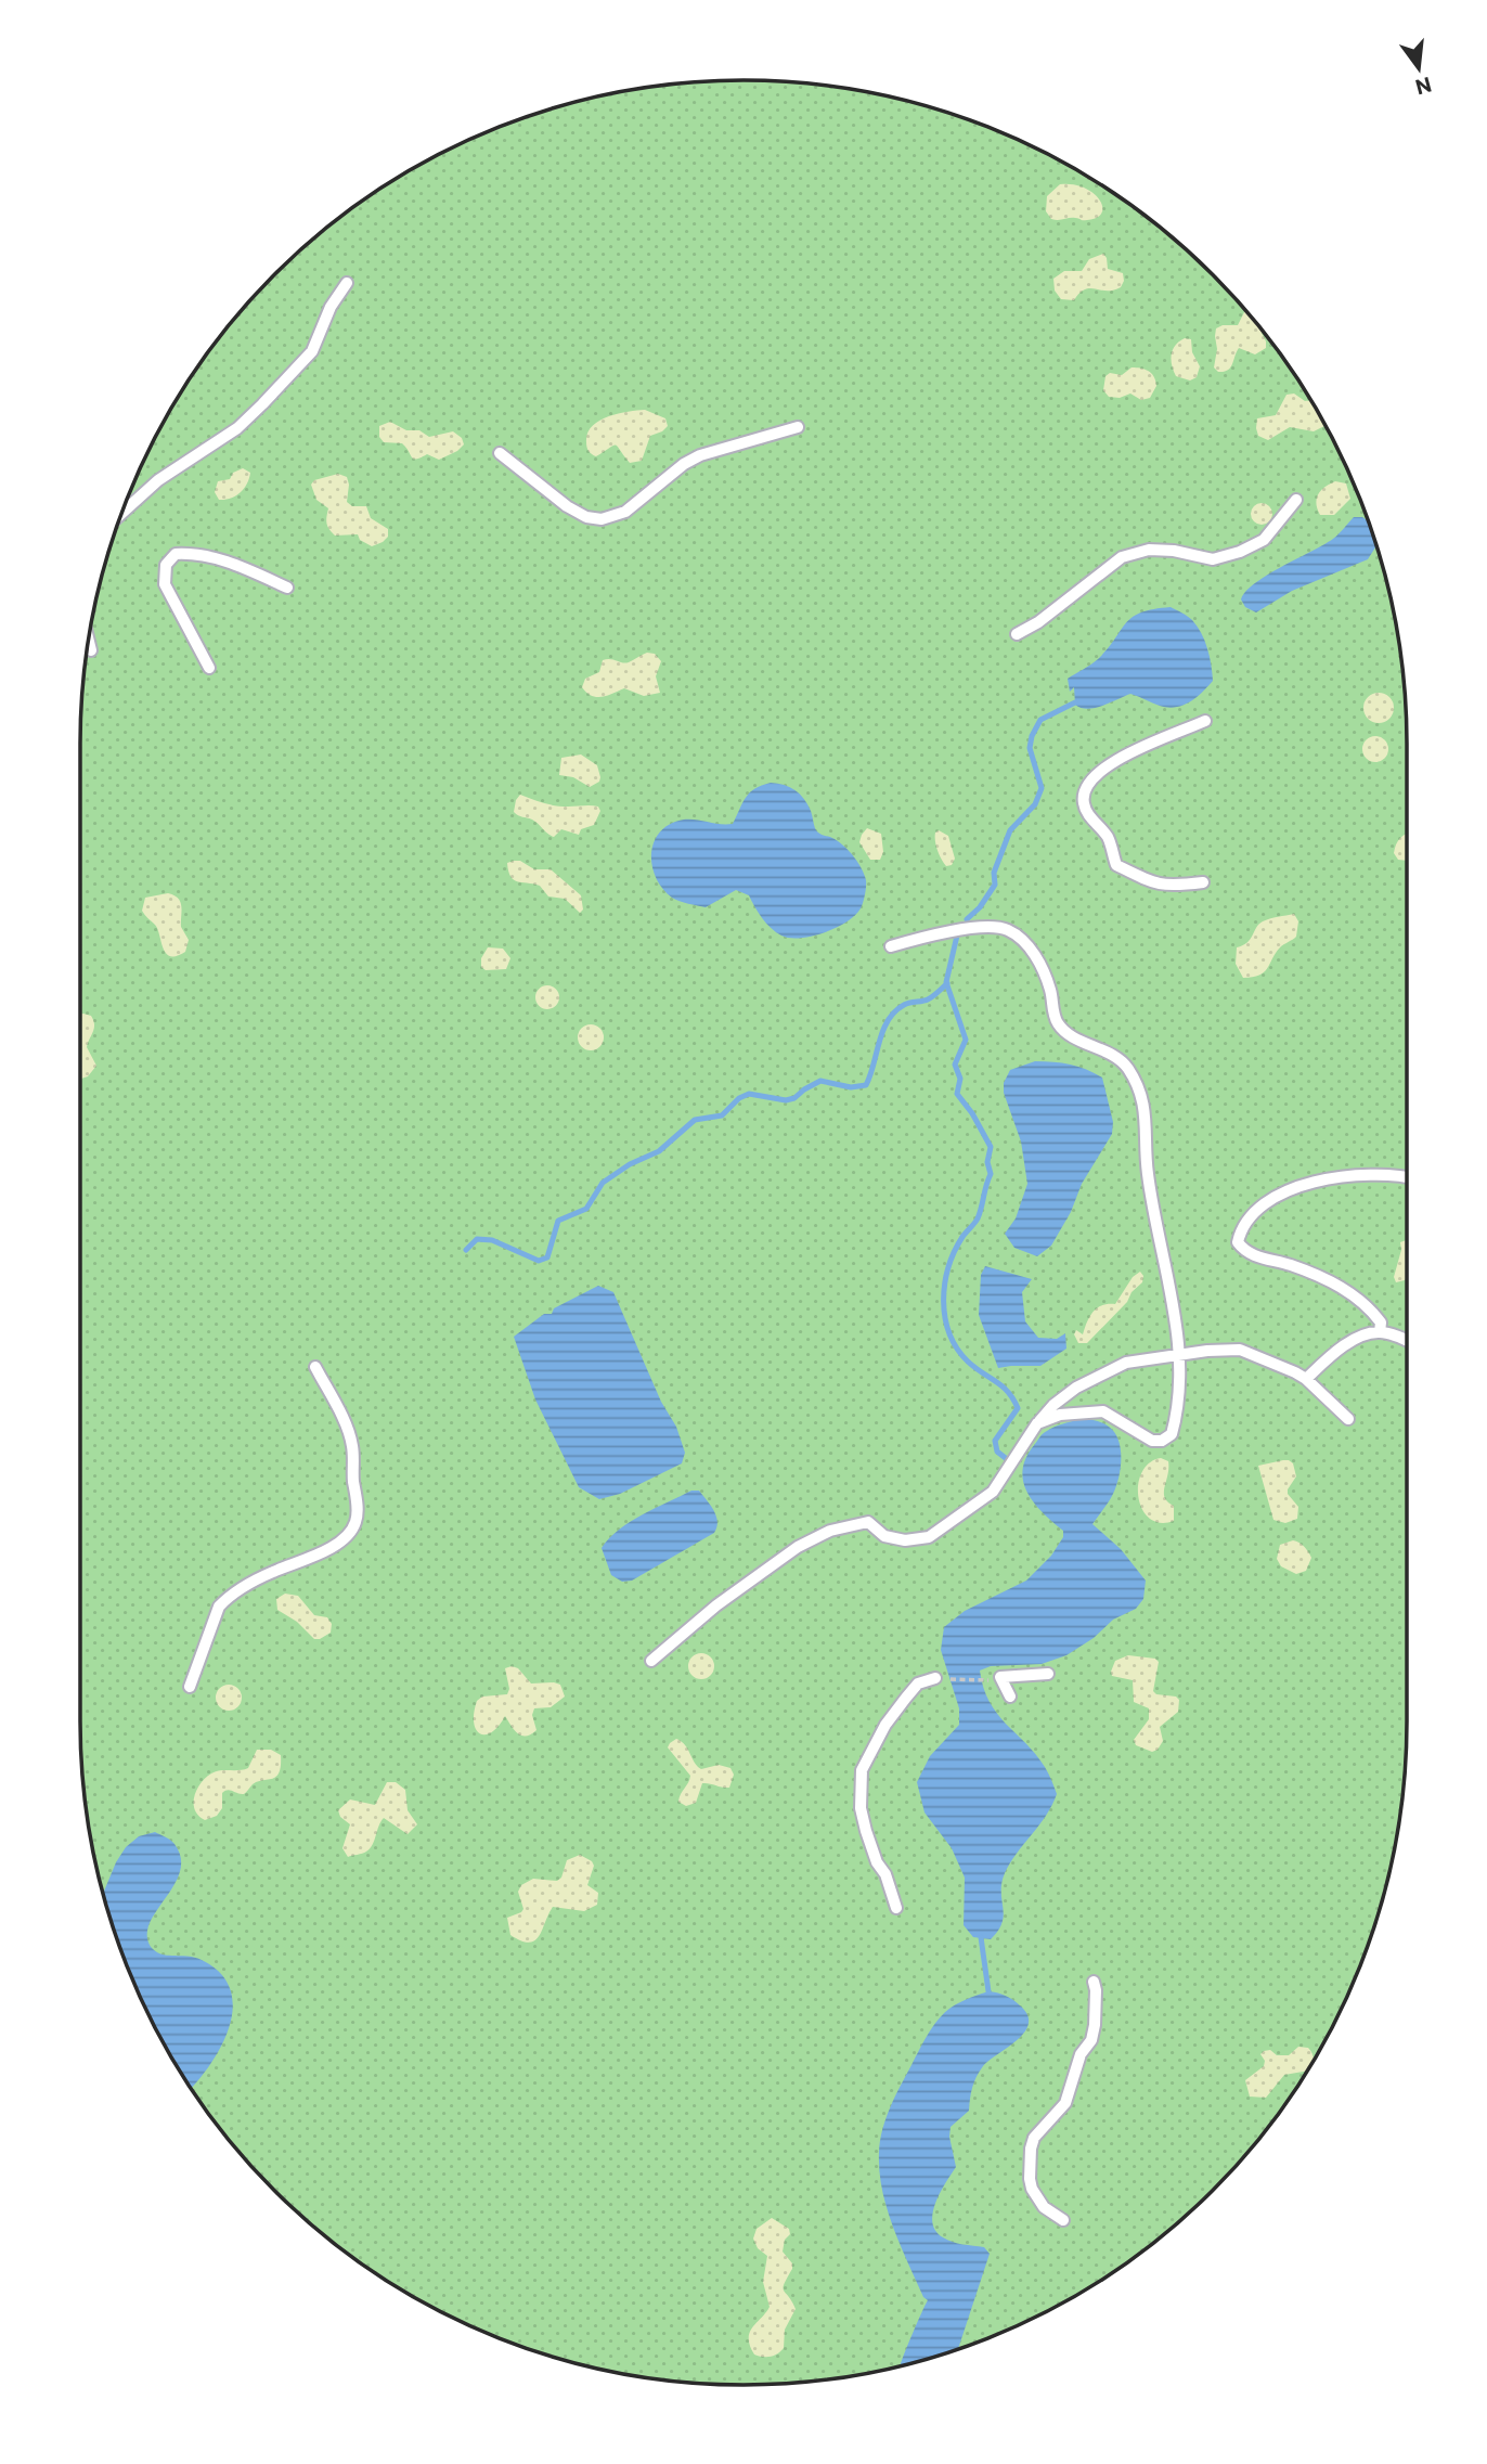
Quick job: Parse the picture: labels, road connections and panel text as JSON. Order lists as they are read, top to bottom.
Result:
{
  "north": "bottom"
}
